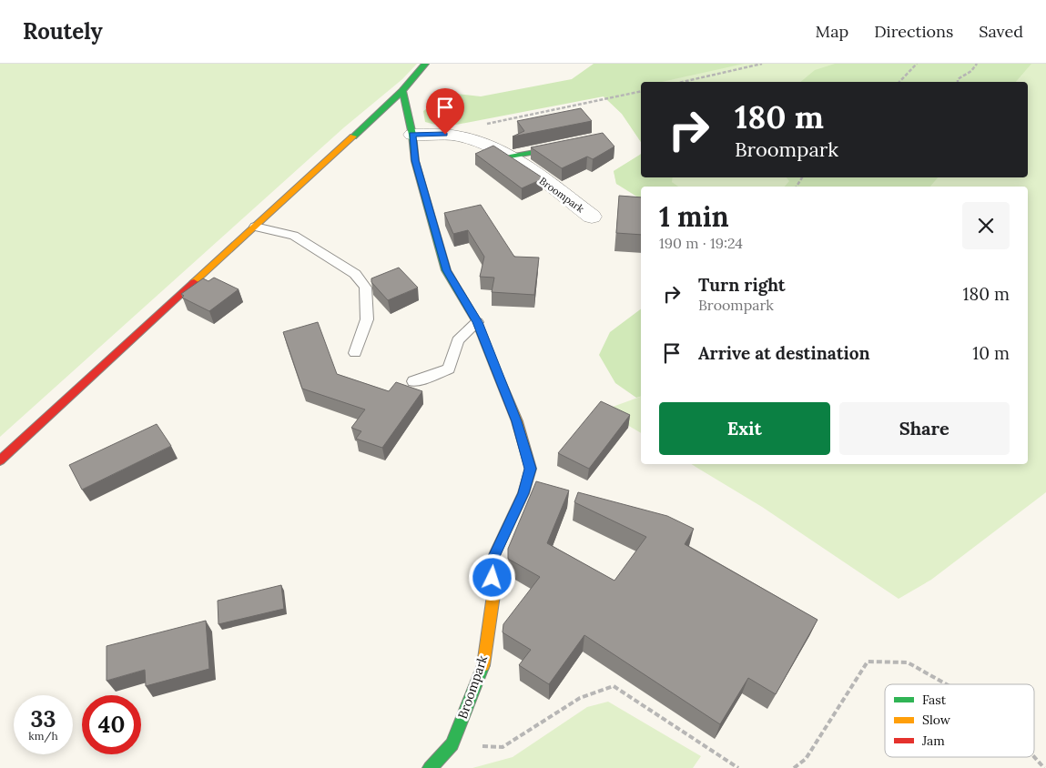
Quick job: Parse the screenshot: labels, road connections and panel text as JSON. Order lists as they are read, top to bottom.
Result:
{
  "streets": {
    "street": ["Broompark"]
  },
  "legend": ["Fast", "Slow", "Jam"],
  "page": {
    "header": "Routely",
    "nav": ["Map", "Directions", "Saved"],
    "turn": ["180 m", "Broompark"],
    "heading": ["1 min", "190 m · 19:24"],
    "list": [
      {
        "name": "Turn right",
        "note": "Broompark",
        "value": "180 m"
      },
      {
        "name": "Arrive at destination",
        "value": "10 m"
      }
    ],
    "buttons": ["Exit", "Share"],
    "speed": "33 km/h",
    "limit": "40"
  }
}
